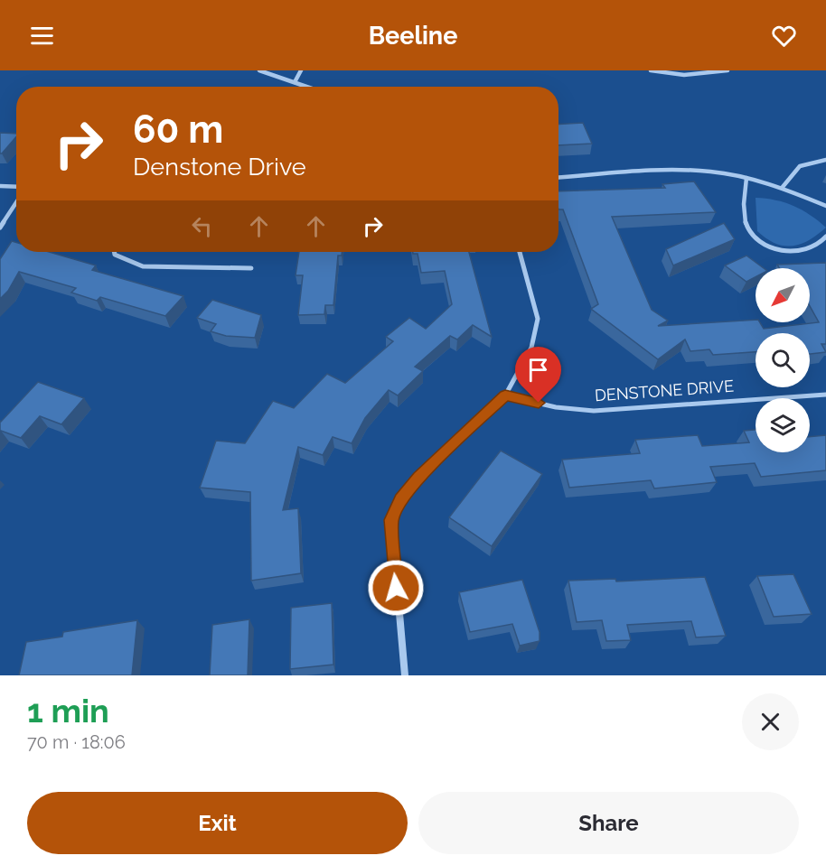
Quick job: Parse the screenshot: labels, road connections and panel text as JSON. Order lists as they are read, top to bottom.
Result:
{
  "streets": {
    "street": ["DENSTONE DRIVE"]
  },
  "north": "bottom left",
  "page": {
    "header": "Beeline",
    "turn": ["60 m", "Denstone Drive"],
    "heading": ["1 min", "70 m · 18:06"],
    "buttons": ["Exit", "Share"]
  }
}
